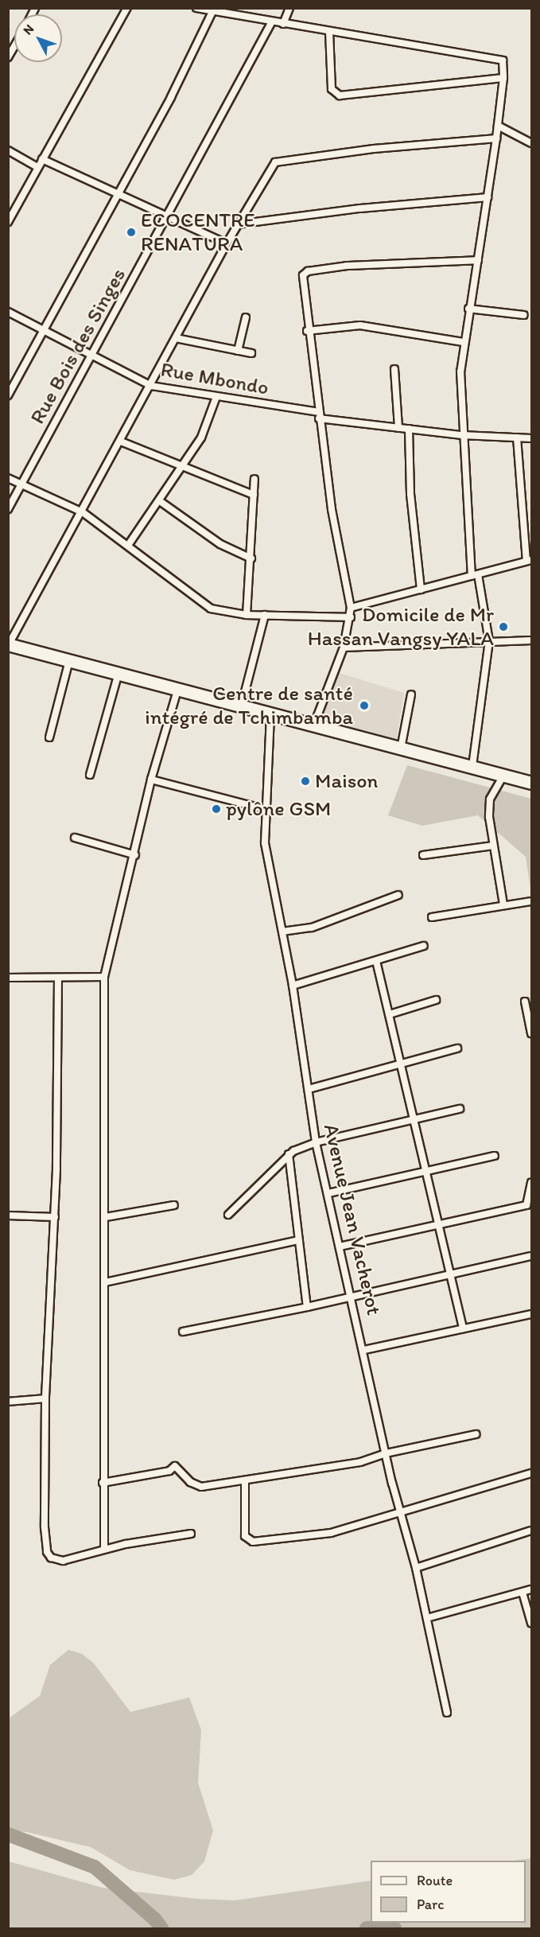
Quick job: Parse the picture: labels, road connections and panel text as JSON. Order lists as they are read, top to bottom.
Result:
{
  "streets": {
    "street": ["Rue Bois des Singes", "Rue Mbondo", "Avenue Jean Vacherot"]
  },
  "crossings": [
    ["Rue Bois des Singes", "Rue Mbondo"]
  ],
  "places": [
    "ECOCENTRE RENATURA",
    "Domicile de Mr Hassan Vangsy YALA",
    "Centre de santé intégré de Tchimbamba",
    "Maison",
    "pylône GSM"
  ],
  "legend": ["Route", "Parc"],
  "north": "top left"
}
